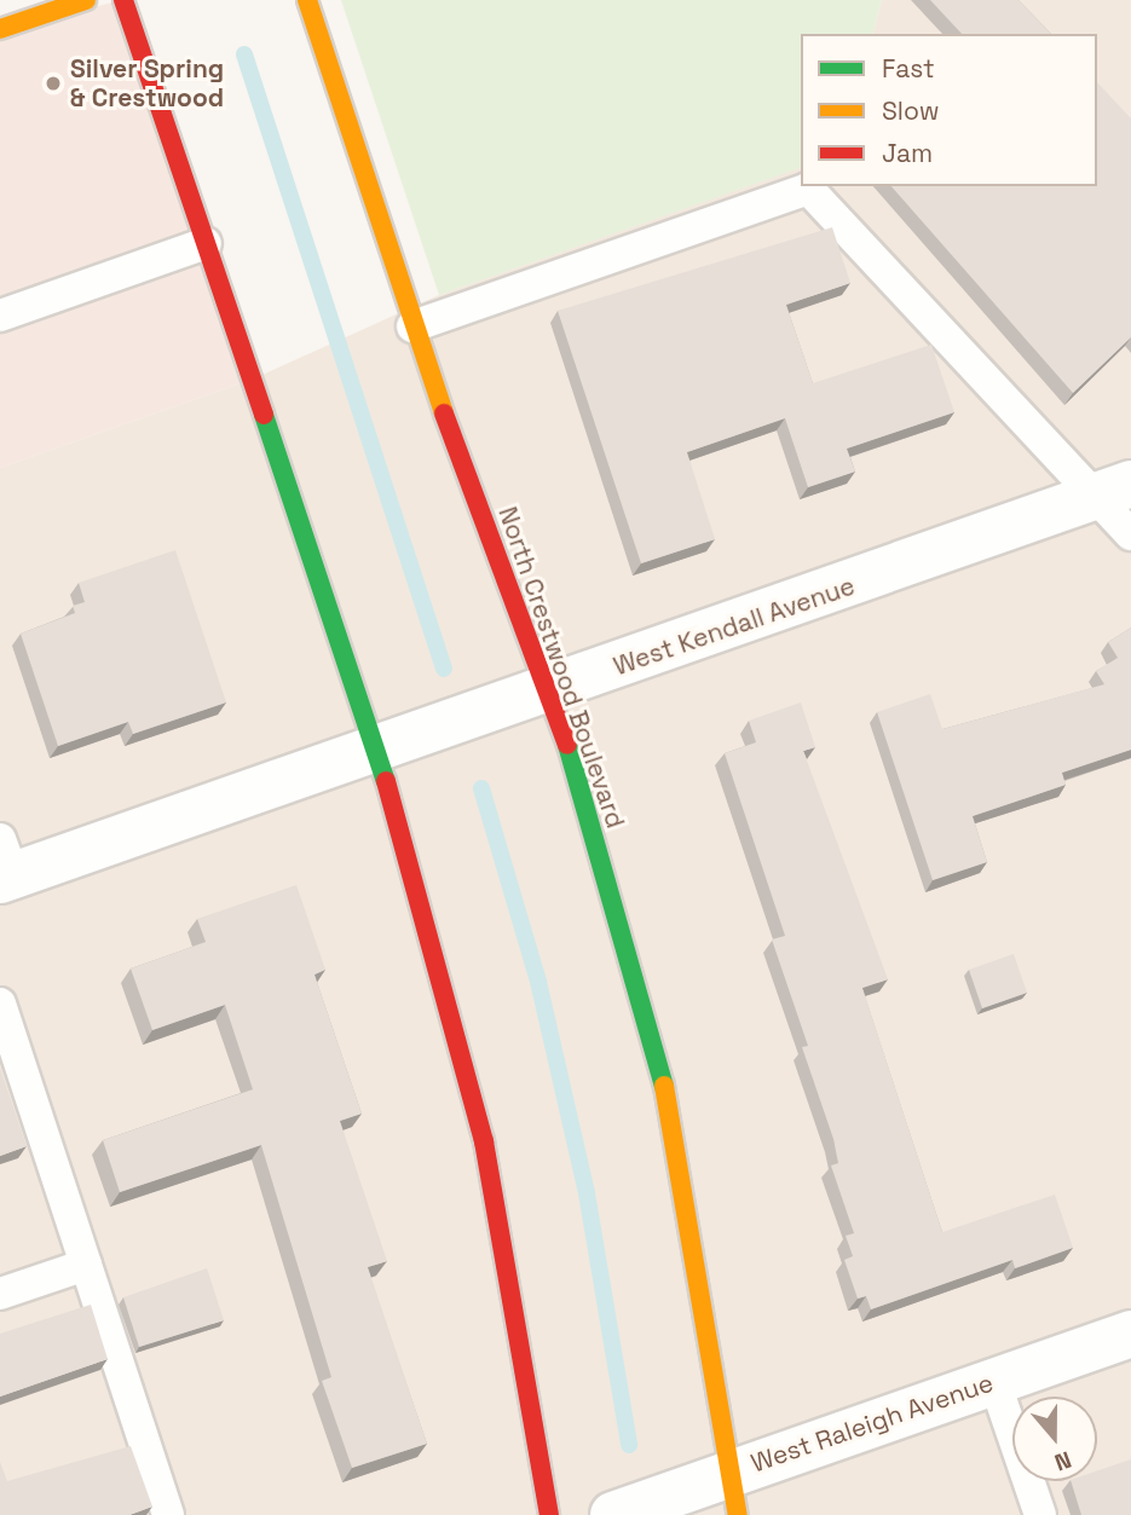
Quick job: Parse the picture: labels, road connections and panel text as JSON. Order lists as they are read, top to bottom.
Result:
{
  "streets": {
    "street": ["West Kendall Avenue", "North Crestwood Boulevard", "West Raleigh Avenue"]
  },
  "crossings": [
    ["West Kendall Avenue", "North Crestwood Boulevard"],
    ["North Crestwood Boulevard", "West Raleigh Avenue"]
  ],
  "places": ["Silver Spring & Crestwood"],
  "legend": ["Fast", "Slow", "Jam"],
  "north": "bottom"
}
